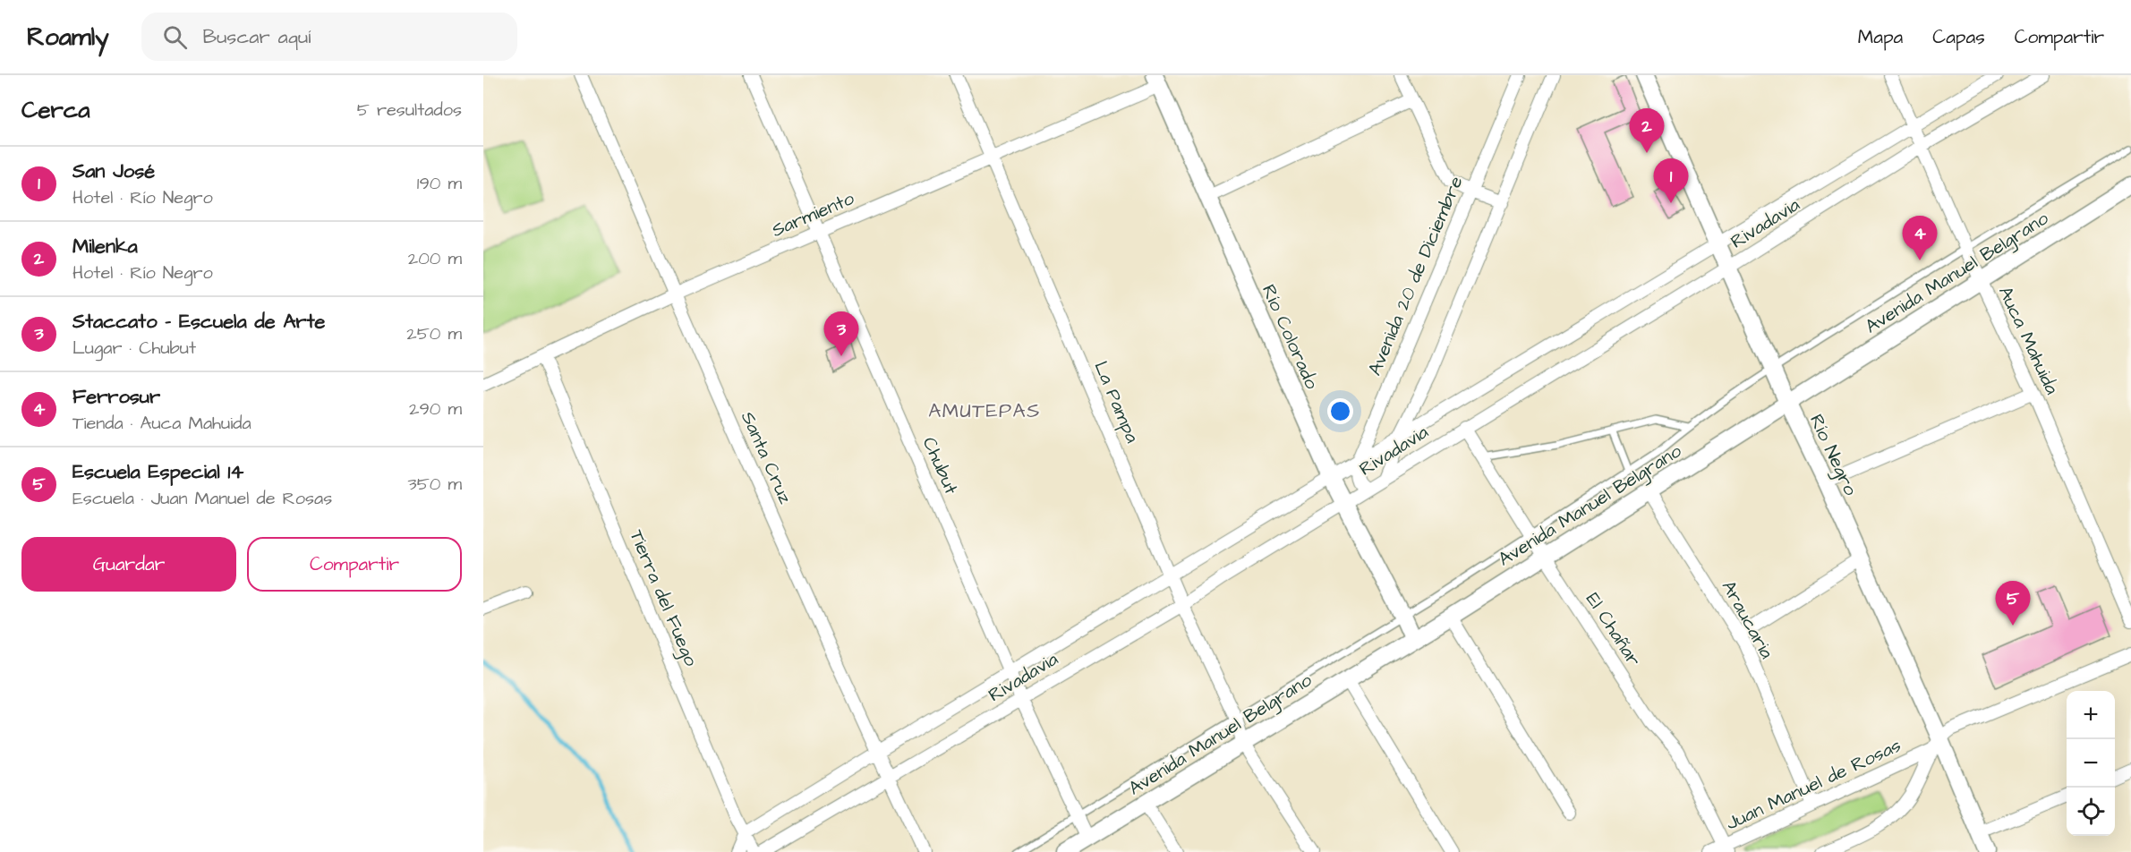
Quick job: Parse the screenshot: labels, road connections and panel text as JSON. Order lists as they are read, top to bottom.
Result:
{
  "streets": {
    "street": [
      "Sarmiento",
      "Rivadavia",
      "Avenida Manuel Belgrano",
      "Avenida 20 de Diciembre",
      "Río Colorado",
      "Auca Mahuida",
      "La Pampa",
      "Río Negro",
      "Santa Cruz",
      "Chubut",
      "Tierra del Fuego",
      "Araucaria",
      "El Chañar",
      "Juan Manuel de Rosas"
    ]
  },
  "crossings": [
    ["Sarmiento", "Río Colorado"],
    ["Sarmiento", "La Pampa"],
    ["Sarmiento", "Santa Cruz"],
    ["Sarmiento", "Chubut"],
    ["Sarmiento", "Tierra del Fuego"],
    ["Rivadavia", "Avenida 20 de Diciembre"],
    ["Rivadavia", "Río Colorado"],
    ["Rivadavia", "Auca Mahuida"],
    ["Rivadavia", "La Pampa"],
    ["Rivadavia", "Río Negro"],
    ["Rivadavia", "Santa Cruz"],
    ["Rivadavia", "Chubut"],
    ["Rivadavia", "Tierra del Fuego"],
    ["Rivadavia", "El Chañar"],
    ["Avenida Manuel Belgrano", "Río Colorado"],
    ["Avenida Manuel Belgrano", "Auca Mahuida"],
    ["Avenida Manuel Belgrano", "La Pampa"],
    ["Avenida Manuel Belgrano", "Río Negro"],
    ["Avenida Manuel Belgrano", "Chubut"],
    ["Avenida Manuel Belgrano", "Araucaria"],
    ["Avenida Manuel Belgrano", "El Chañar"],
    ["Río Negro", "Juan Manuel de Rosas"],
    ["Araucaria", "Juan Manuel de Rosas"],
    ["El Chañar", "Juan Manuel de Rosas"]
  ],
  "districts": ["AMUTEPAS"],
  "page": {
    "header": "Roamly",
    "search": "Buscar aquí",
    "nav": ["Mapa", "Capas", "Compartir"],
    "heading": ["Cerca", "5 resultados"],
    "pins": [
      "2",
      "1",
      "4",
      "3",
      "5"
    ],
    "list": [
      {
        "mark": "1",
        "name": "San José",
        "note": "Hotel · Río Negro",
        "value": "190 m"
      },
      {
        "mark": "2",
        "name": "Milenka",
        "note": "Hotel · Río Negro",
        "value": "200 m"
      },
      {
        "mark": "3",
        "name": "Staccato - Escuela de Arte",
        "note": "Lugar · Chubut",
        "value": "250 m"
      },
      {
        "mark": "4",
        "name": "Ferrosur",
        "note": "Tienda · Auca Mahuida",
        "value": "290 m"
      },
      {
        "mark": "5",
        "name": "Escuela Especial 14",
        "note": "Escuela · Juan Manuel de Rosas",
        "value": "350 m"
      }
    ],
    "buttons": ["Guardar", "Compartir"],
    "map_buttons": ["+", "−"]
  }
}
